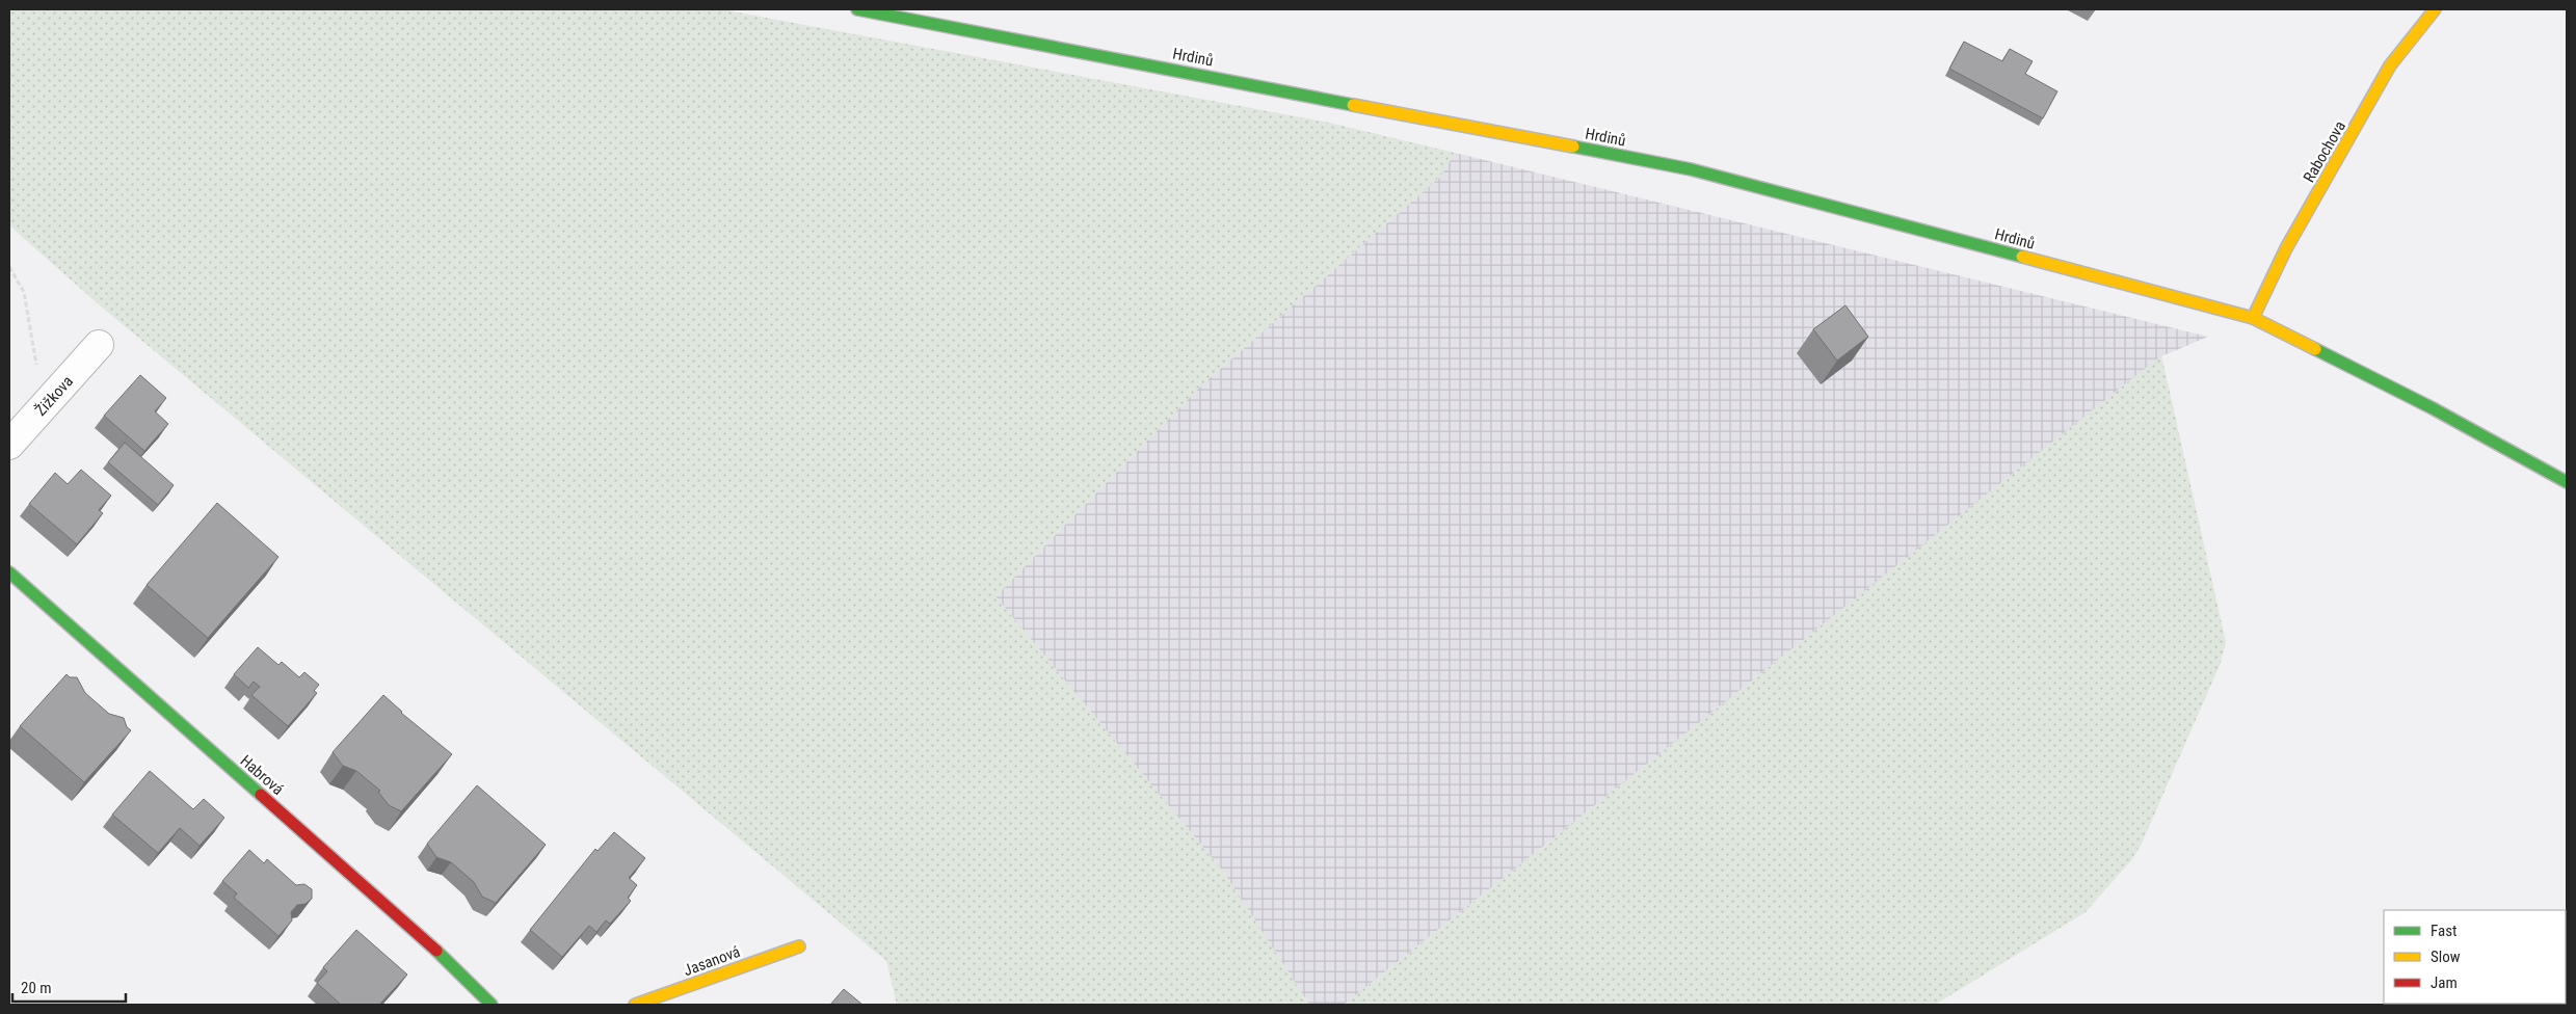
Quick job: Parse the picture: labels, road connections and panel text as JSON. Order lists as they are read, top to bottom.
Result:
{
  "streets": {
    "street": [
      "Hrdinů",
      "Rabochova",
      "Žižkova",
      "Habrová",
      "Jasanová"
    ]
  },
  "crossings": [
    ["Hrdinů", "Rabochova"]
  ],
  "legend": ["Fast", "Slow", "Jam"],
  "scale_bar": "20 m"
}
